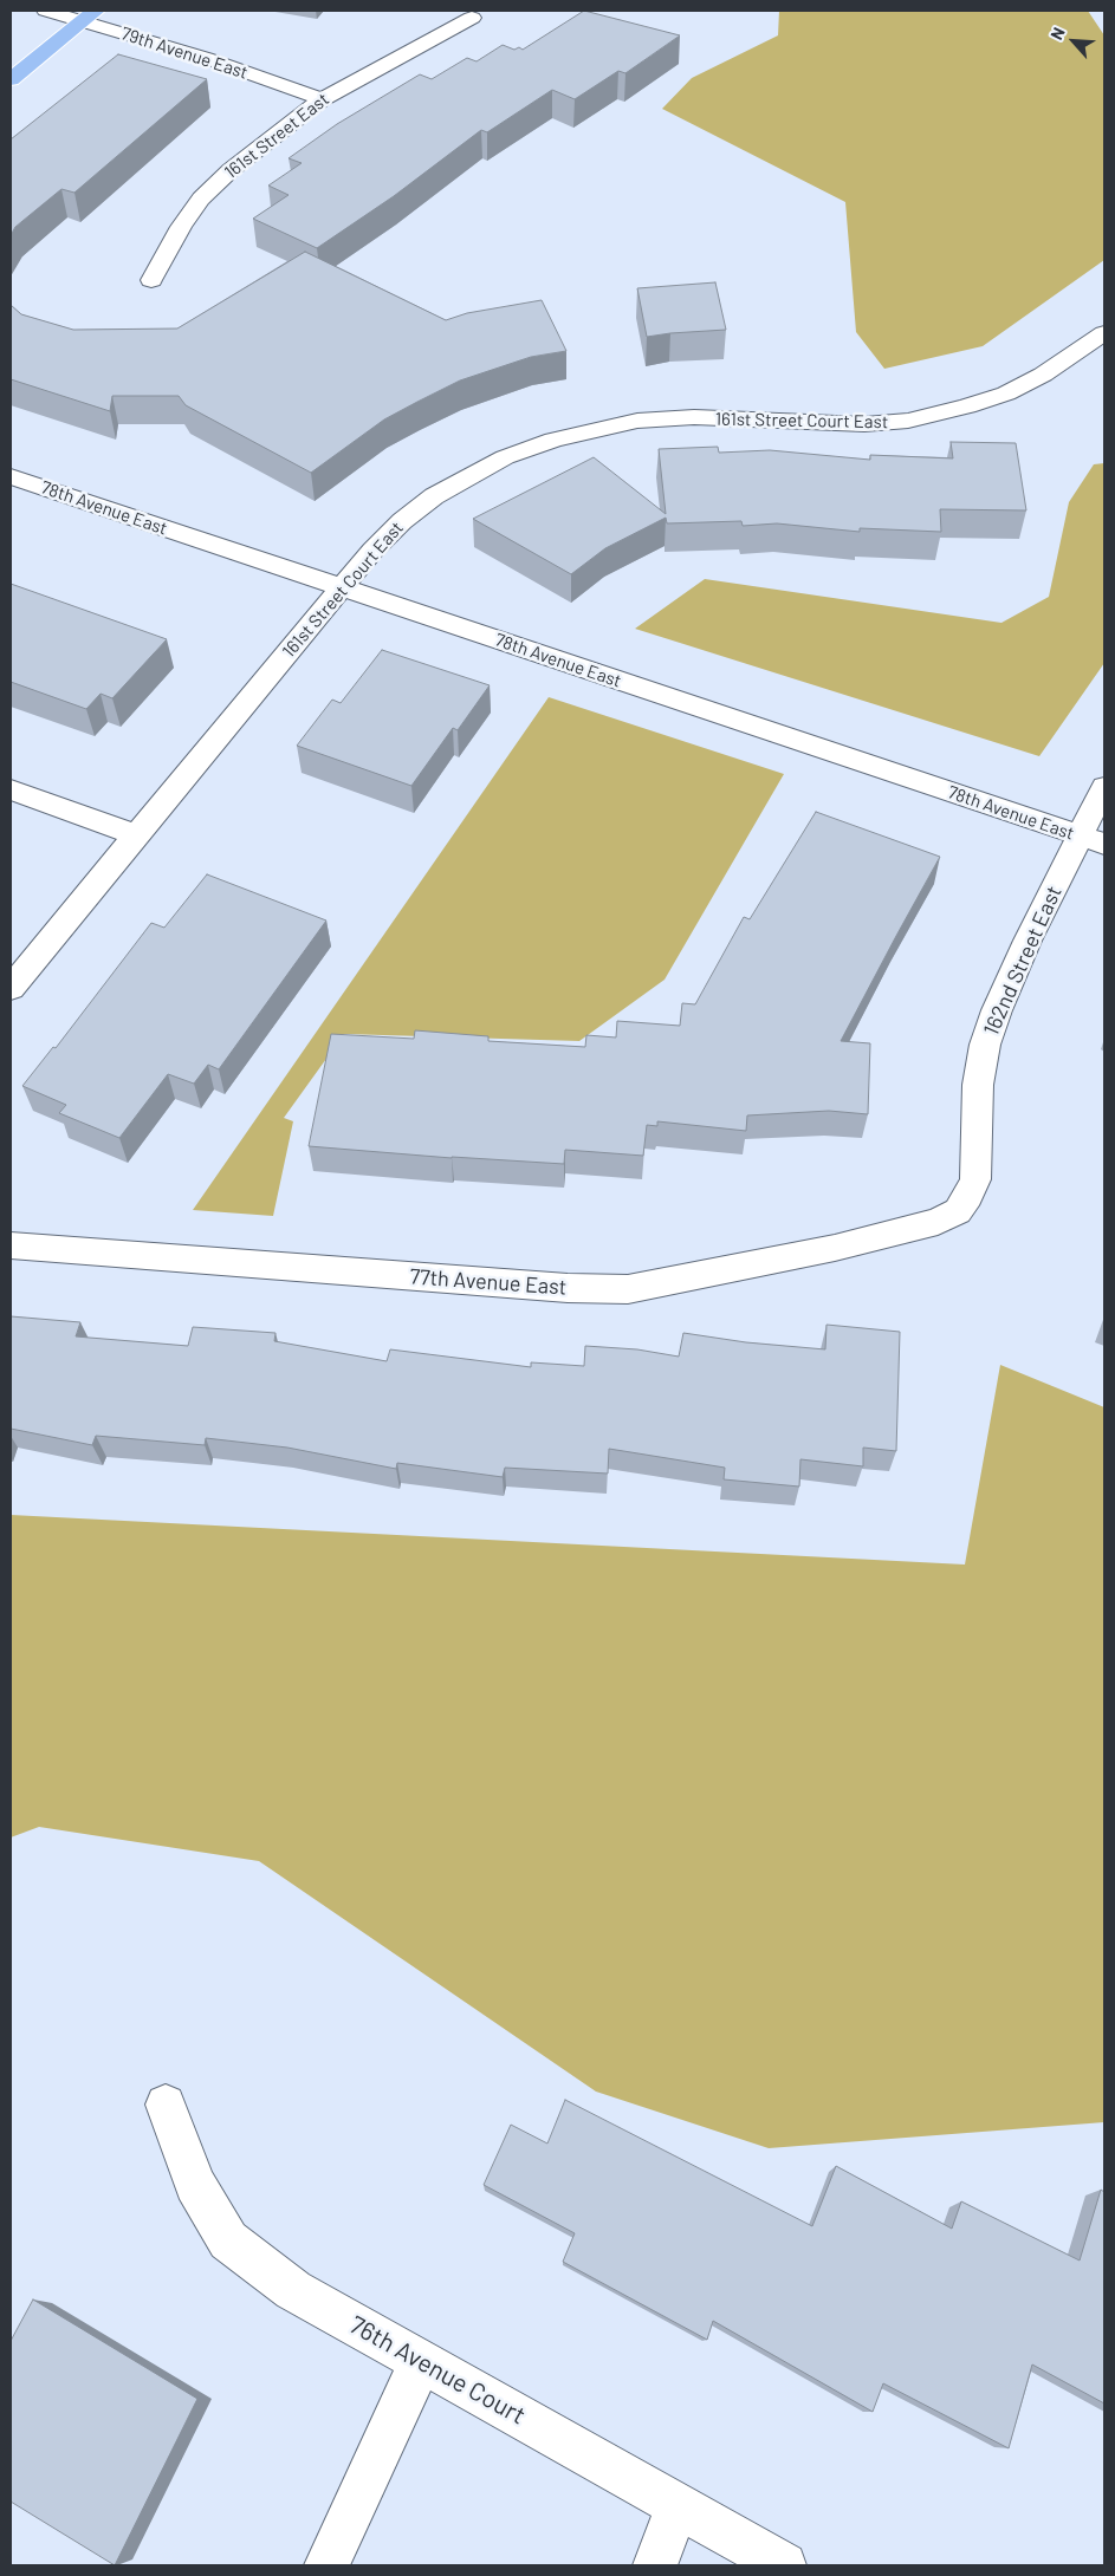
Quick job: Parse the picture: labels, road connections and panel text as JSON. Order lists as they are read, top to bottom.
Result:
{
  "streets": {
    "street": [
      "79th Avenue East",
      "161st Street East",
      "161st Street Court East",
      "78th Avenue East",
      "162nd Street East",
      "77th Avenue East",
      "76th Avenue Court"
    ]
  },
  "crossings": [
    ["79th Avenue East", "161st Street East"],
    ["161st Street Court East", "78th Avenue East"],
    ["78th Avenue East", "162nd Street East"],
    ["162nd Street East", "77th Avenue East"]
  ],
  "north": "top left"
}
